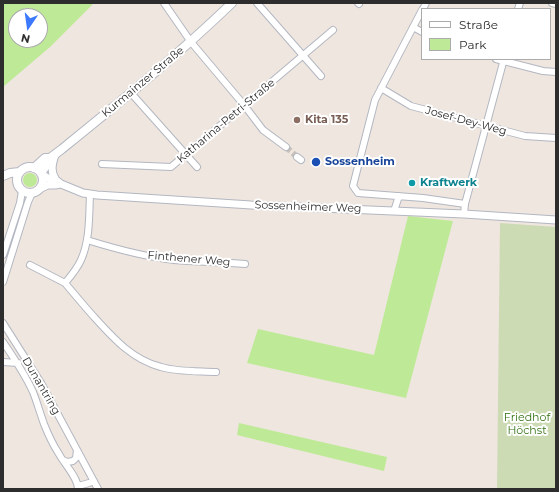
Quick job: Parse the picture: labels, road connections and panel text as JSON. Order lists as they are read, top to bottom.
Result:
{
  "streets": {
    "main road": ["Kurmainzer Straße"],
    "street": [
      "Katharina-Petri-Straße",
      "Josef-Dey-Weg",
      "Sossenheimer Weg",
      "Finthener Weg",
      "Dunantring"
    ]
  },
  "crossings": [
    ["Kurmainzer Straße", "Sossenheimer Weg"],
    ["Josef-Dey-Weg", "Sossenheimer Weg"]
  ],
  "parks": ["Friedhof Höchst"],
  "places": ["Kita 135", "Sossenheim", "Kraftwerk"],
  "legend": ["Straße", "Park"],
  "north": "bottom"
}
